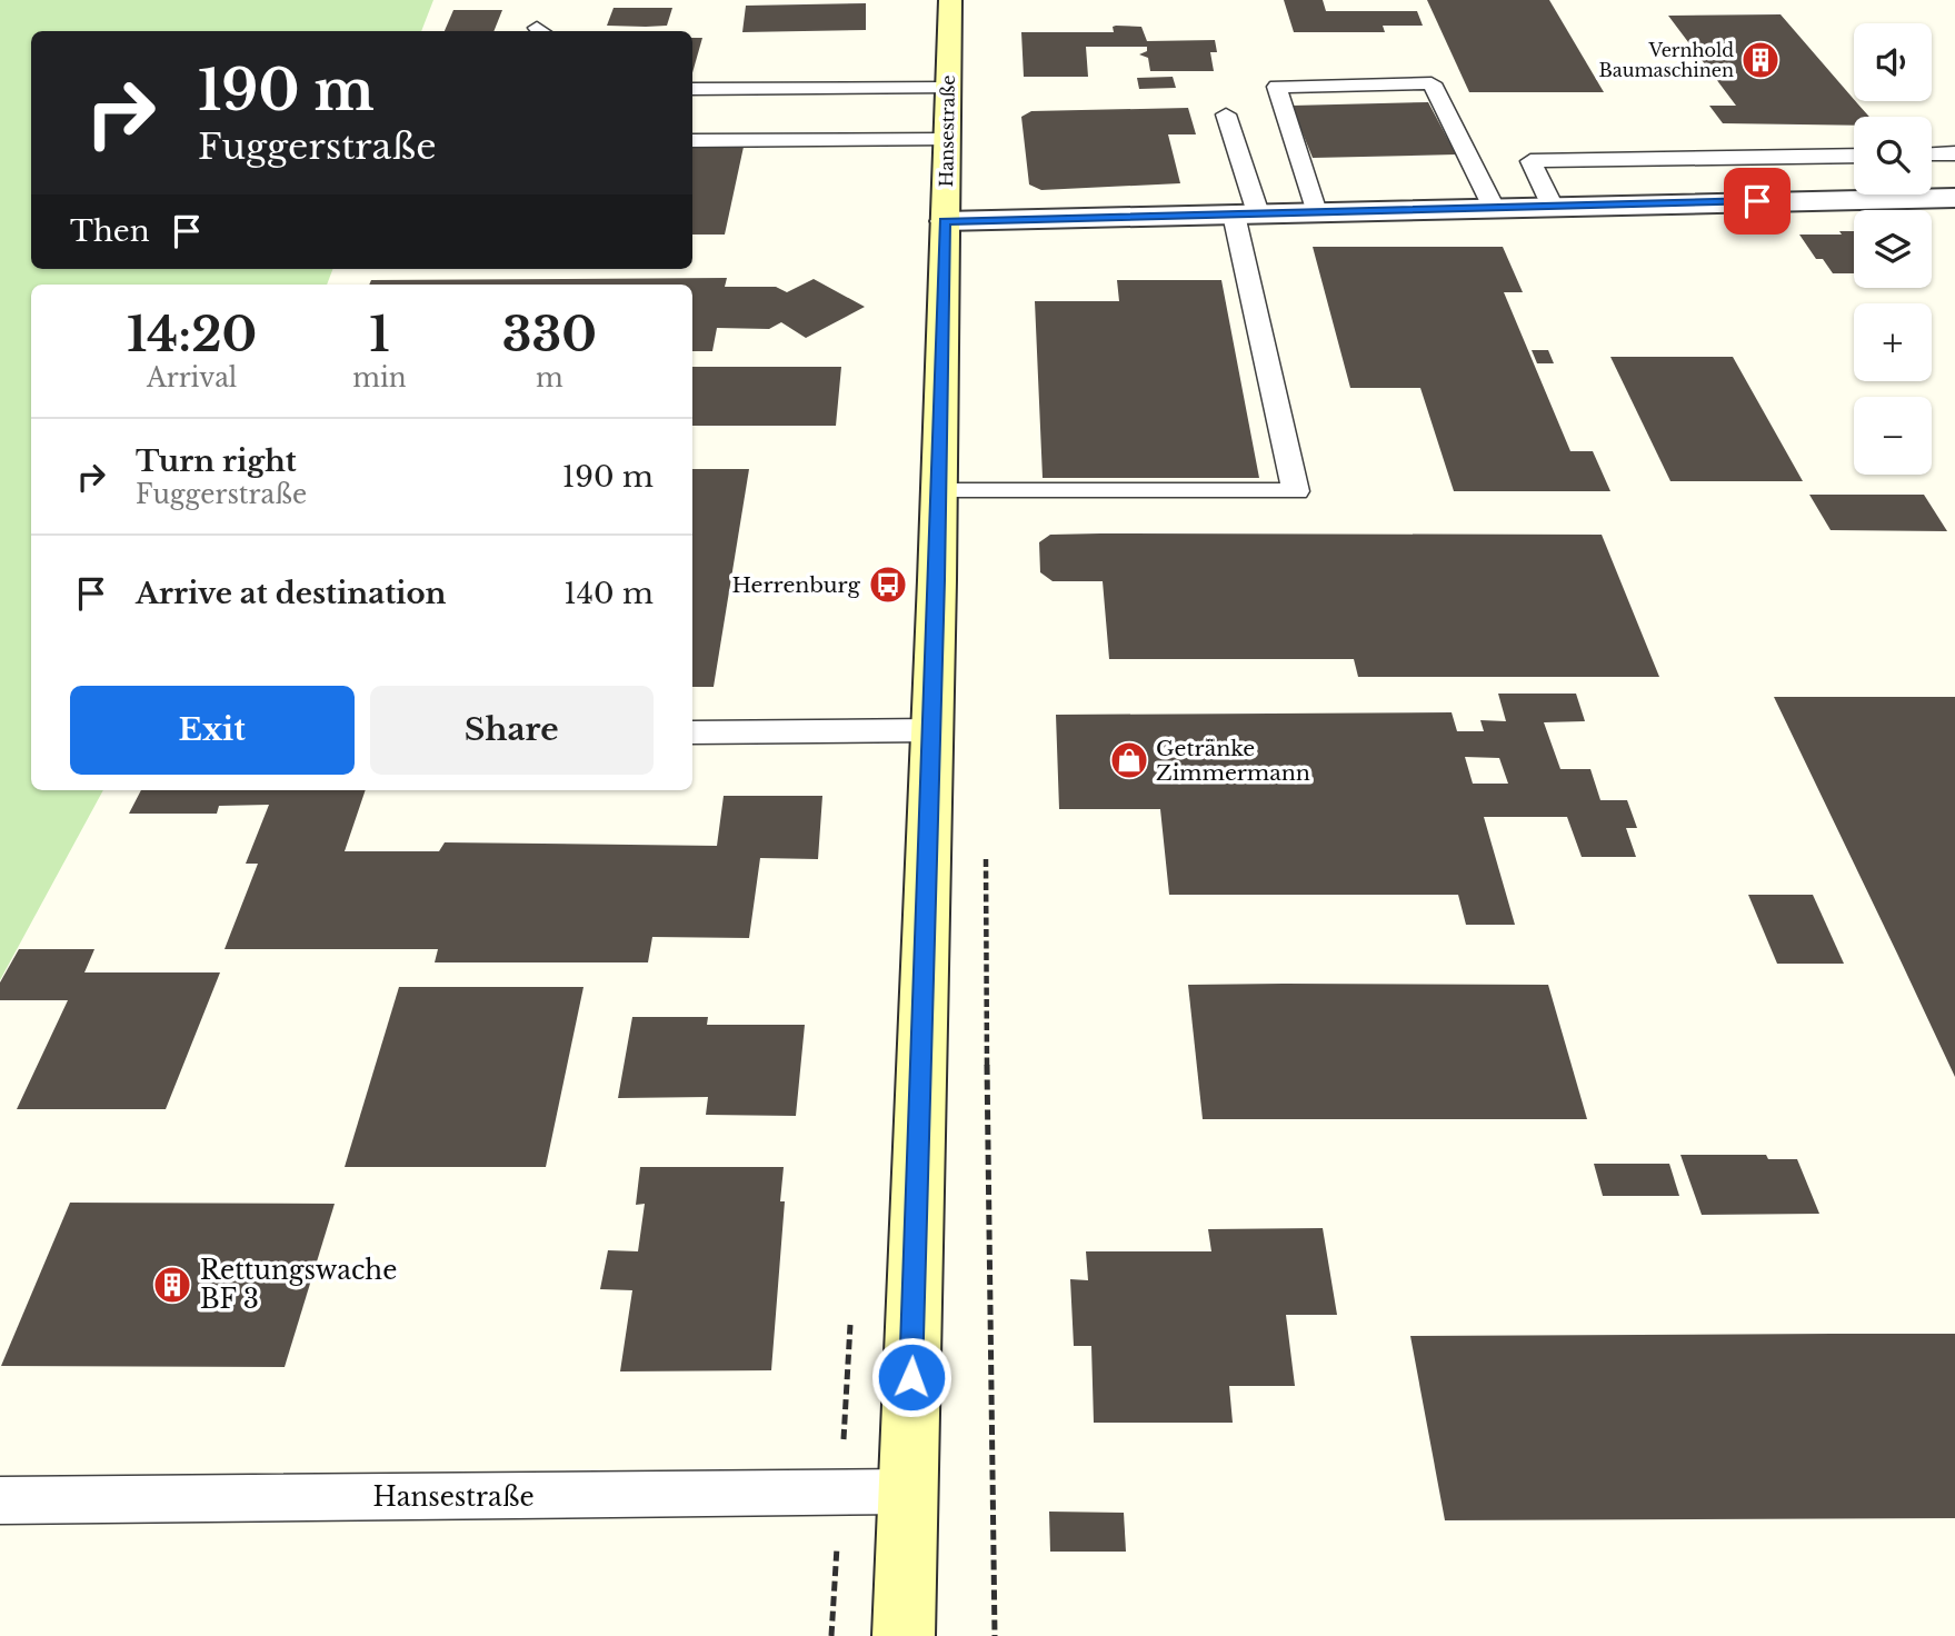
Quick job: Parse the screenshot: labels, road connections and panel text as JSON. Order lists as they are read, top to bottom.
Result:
{
  "streets": {
    "main road": ["Hansestraße"]
  },
  "places": {
    "building": ["Vernhold Baumaschinen", "Rettungswache BF 3"],
    "bus stop": ["Herrenburg"],
    "shop": ["Getränke Zimmermann"]
  },
  "page": {
    "map_buttons": ["+", "−"],
    "turn": ["190 m", "Fuggerstraße"],
    "then": "Then",
    "eta": [
      "14:20",
      "Arrival",
      "1",
      "min",
      "330",
      "m"
    ],
    "list": [
      {
        "name": "Turn right",
        "note": "Fuggerstraße",
        "value": "190 m"
      },
      {
        "name": "Arrive at destination",
        "value": "140 m"
      }
    ],
    "buttons": ["Exit", "Share"]
  }
}
